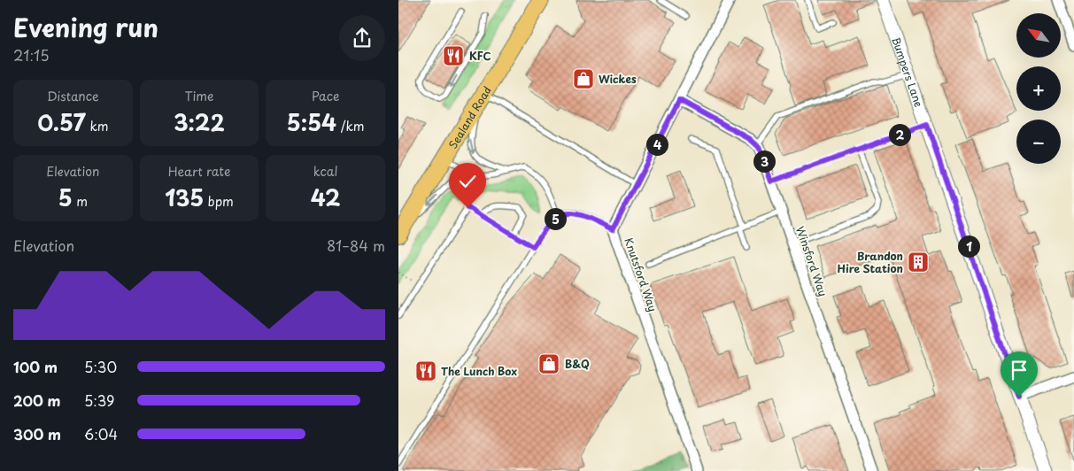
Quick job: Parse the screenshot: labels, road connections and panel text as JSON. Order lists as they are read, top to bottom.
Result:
{
  "streets": {
    "main road": ["Sealand Road"],
    "street": ["Bumpers Lane", "Winsford Way", "Knutsford Way"]
  },
  "places": {
    "restaurant": ["KFC", "The Lunch Box"],
    "shop": ["Wickes", "B&Q"],
    "building": ["Brandon Hire Station"]
  },
  "north": "top left",
  "page": {
    "heading": ["Evening run", "21:15"],
    "map_buttons": ["+", "−"],
    "stats": [
      ["Distance", "0.57 km"],
      ["Time", "3:22"],
      ["Pace", "5:54 /km"],
      ["Elevation", "5 m"],
      ["Heart rate", "135 bpm"],
      ["kcal", "42"]
    ],
    "pins": [
      "2",
      "4",
      "3",
      "5",
      "1"
    ],
    "chart": ["Elevation", "81–84 m"],
    "list": [
      {
        "name": "100 m",
        "note": "5:30"
      },
      {
        "name": "200 m",
        "note": "5:39"
      },
      {
        "name": "300 m",
        "note": "6:04"
      }
    ]
  }
}
